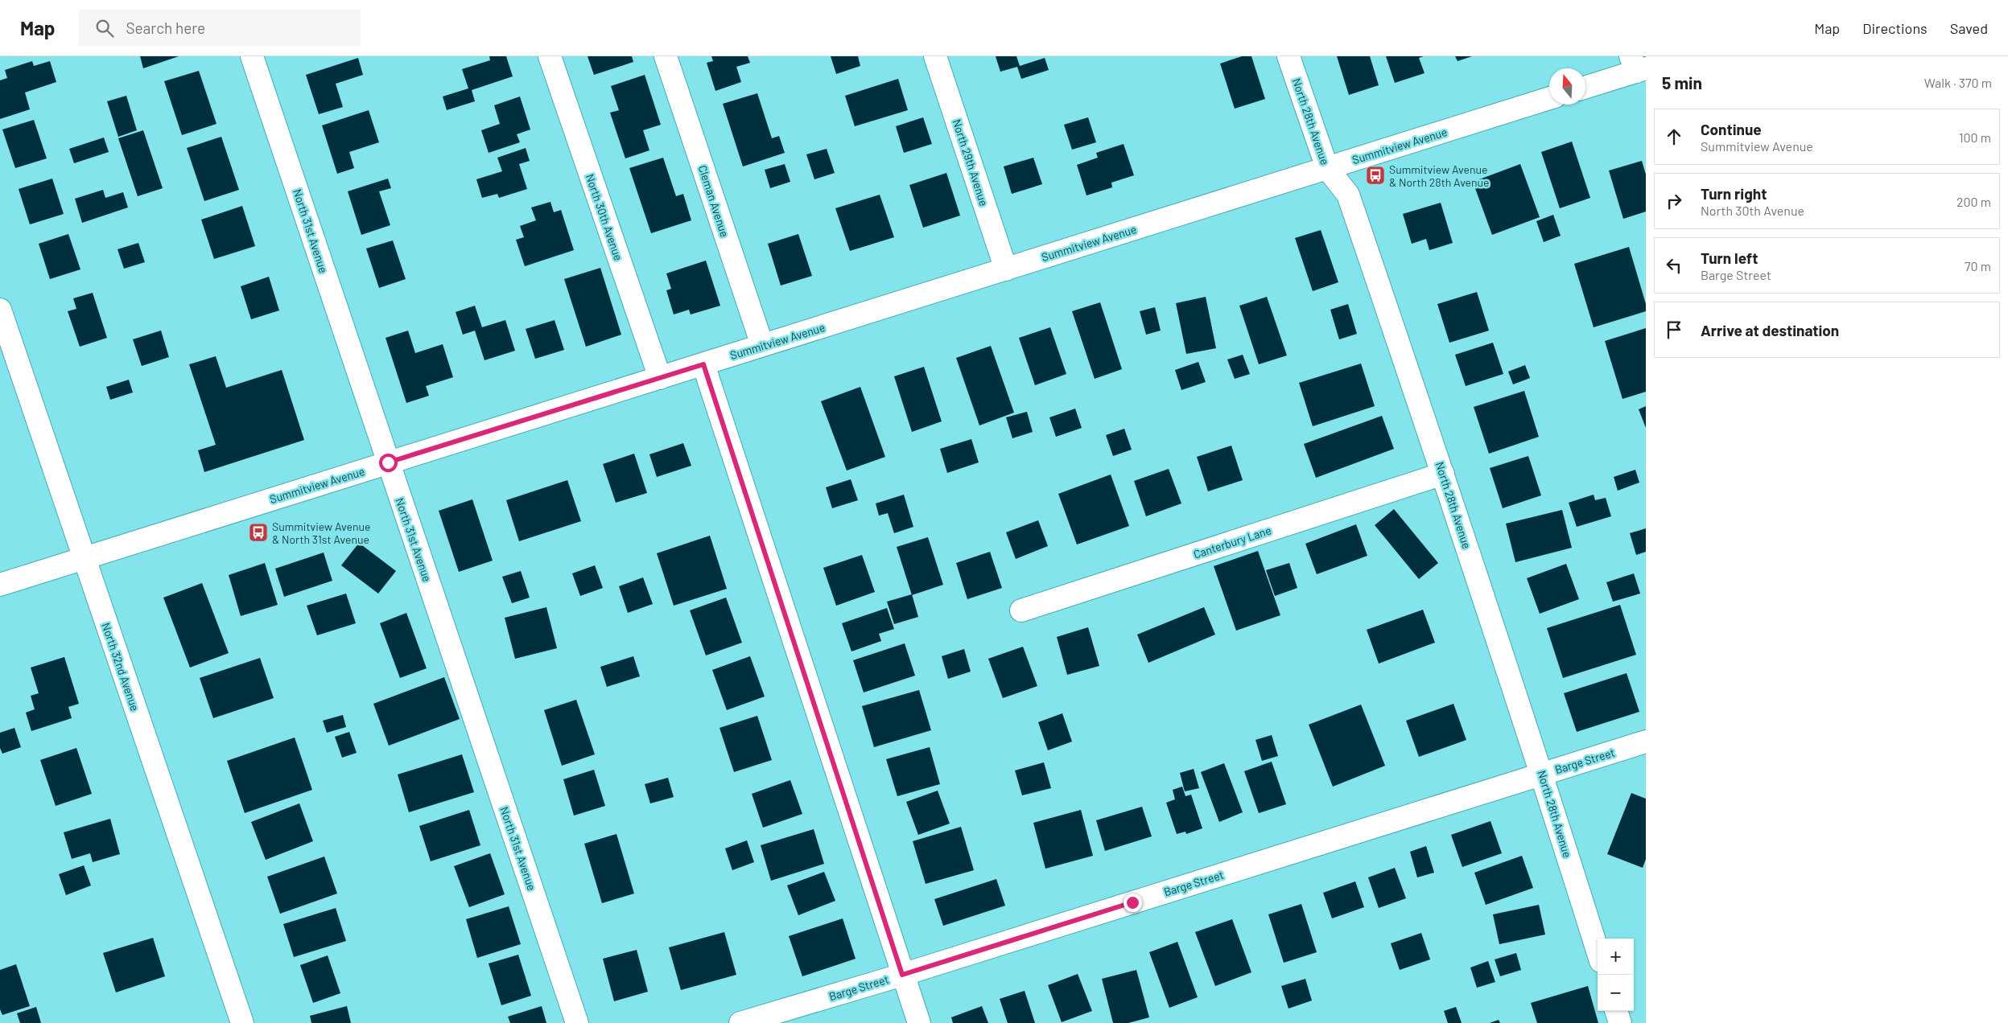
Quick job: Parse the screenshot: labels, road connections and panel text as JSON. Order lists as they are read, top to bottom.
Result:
{
  "streets": {
    "street": [
      "North 28th Avenue",
      "Summitview Avenue",
      "North 29th Avenue",
      "Cleman Avenue",
      "North 30th Avenue",
      "North 31st Avenue",
      "Canterbury Lane",
      "North 32nd Avenue",
      "Barge Street"
    ]
  },
  "crossings": [
    ["North 28th Avenue", "Summitview Avenue"],
    ["North 28th Avenue", "Canterbury Lane"],
    ["North 28th Avenue", "Barge Street"],
    ["Summitview Avenue", "North 29th Avenue"],
    ["Summitview Avenue", "Cleman Avenue"],
    ["Summitview Avenue", "North 30th Avenue"],
    ["Summitview Avenue", "North 31st Avenue"],
    ["Summitview Avenue", "North 32nd Avenue"]
  ],
  "places": {
    "bus stop": ["Summitview Avenue & North 28th Avenue", "Summitview Avenue & North 31st Avenue"]
  },
  "north": "top",
  "page": {
    "header": "Map",
    "search": "Search here",
    "nav": ["Map", "Directions", "Saved"],
    "heading": ["5 min", "Walk · 370 m"],
    "list": [
      ["Continue", "Summitview Avenue", "100 m"],
      ["Turn right", "North 30th Avenue", "200 m"],
      ["Turn left", "Barge Street", "70 m"],
      "Arrive at destination"
    ],
    "map_buttons": ["+", "−"]
  }
}
